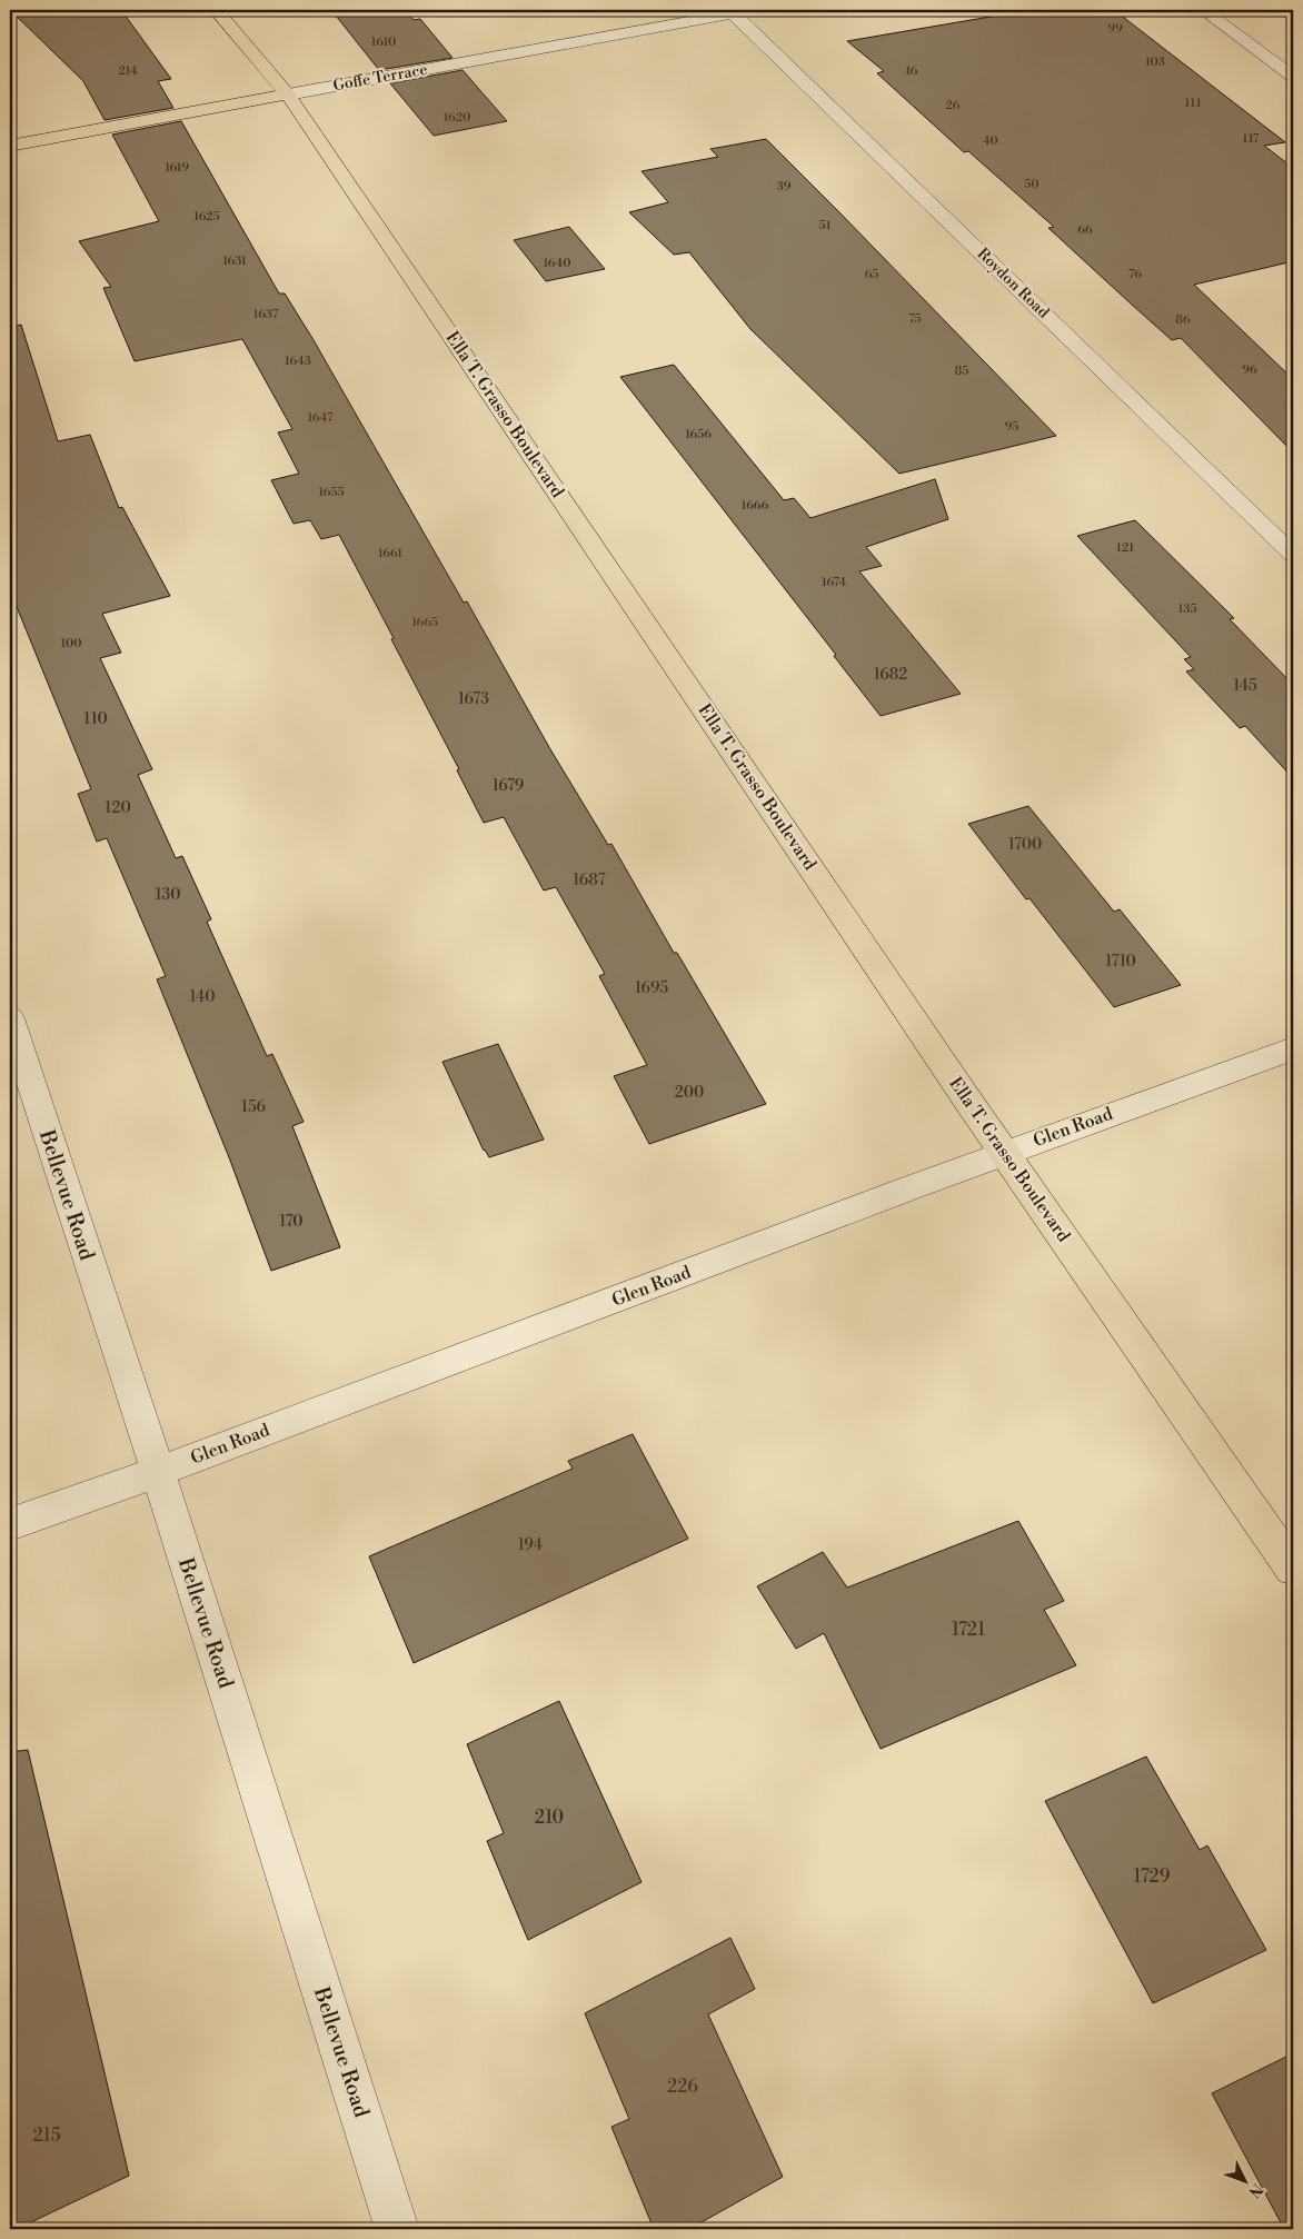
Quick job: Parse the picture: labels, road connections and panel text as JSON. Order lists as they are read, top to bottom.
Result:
{
  "streets": {
    "main road": ["Goffe Terrace", "Ella T. Grasso Boulevard"],
    "street": ["Roydon Road", "Glen Road", "Bellevue Road"]
  },
  "crossings": [
    ["Goffe Terrace", "Roydon Road"],
    ["Goffe Terrace", "Ella T. Grasso Boulevard"],
    ["Ella T. Grasso Boulevard", "Glen Road"],
    ["Glen Road", "Bellevue Road"]
  ],
  "house_numbers": [
    "99",
    "1610",
    "103",
    "214",
    "16",
    "111",
    "26",
    "1620",
    "117",
    "40",
    "1619",
    "50",
    "39",
    "1625",
    "51",
    "66",
    "1631",
    "1640",
    "65",
    "76",
    "1637",
    "75",
    "86",
    "1643",
    "96",
    "85",
    "1647",
    "95",
    "1656",
    "1655",
    "1666",
    "121",
    "1661",
    "1674",
    "135",
    "1665",
    "100",
    "1682",
    "145",
    "1673",
    "110",
    "1679",
    "120",
    "1700",
    "1687",
    "130",
    "1710",
    "1695",
    "140",
    "200",
    "156",
    "170",
    "194",
    "1721",
    "210",
    "1729",
    "226",
    "215"
  ],
  "north": "bottom right"
}
